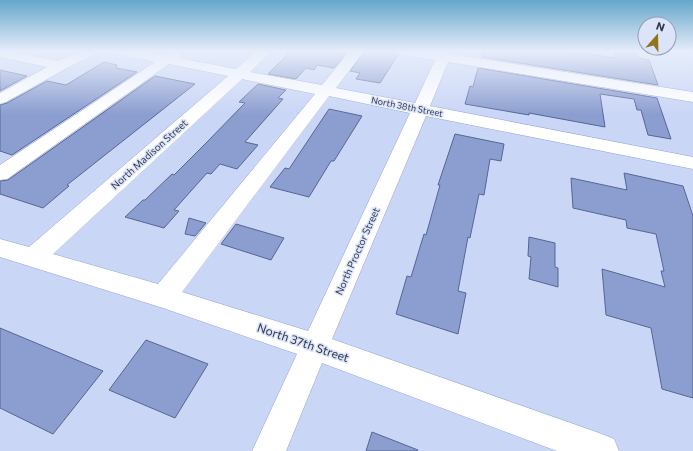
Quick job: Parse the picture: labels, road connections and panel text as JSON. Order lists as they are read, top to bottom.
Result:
{
  "streets": {
    "street": [
      "North 38th Street",
      "North Madison Street",
      "North Proctor Street",
      "North 37th Street"
    ]
  },
  "crossings": [
    ["North 38th Street", "North Madison Street"],
    ["North 38th Street", "North Proctor Street"],
    ["North Madison Street", "North 37th Street"],
    ["North Proctor Street", "North 37th Street"]
  ],
  "north": "top"
}
